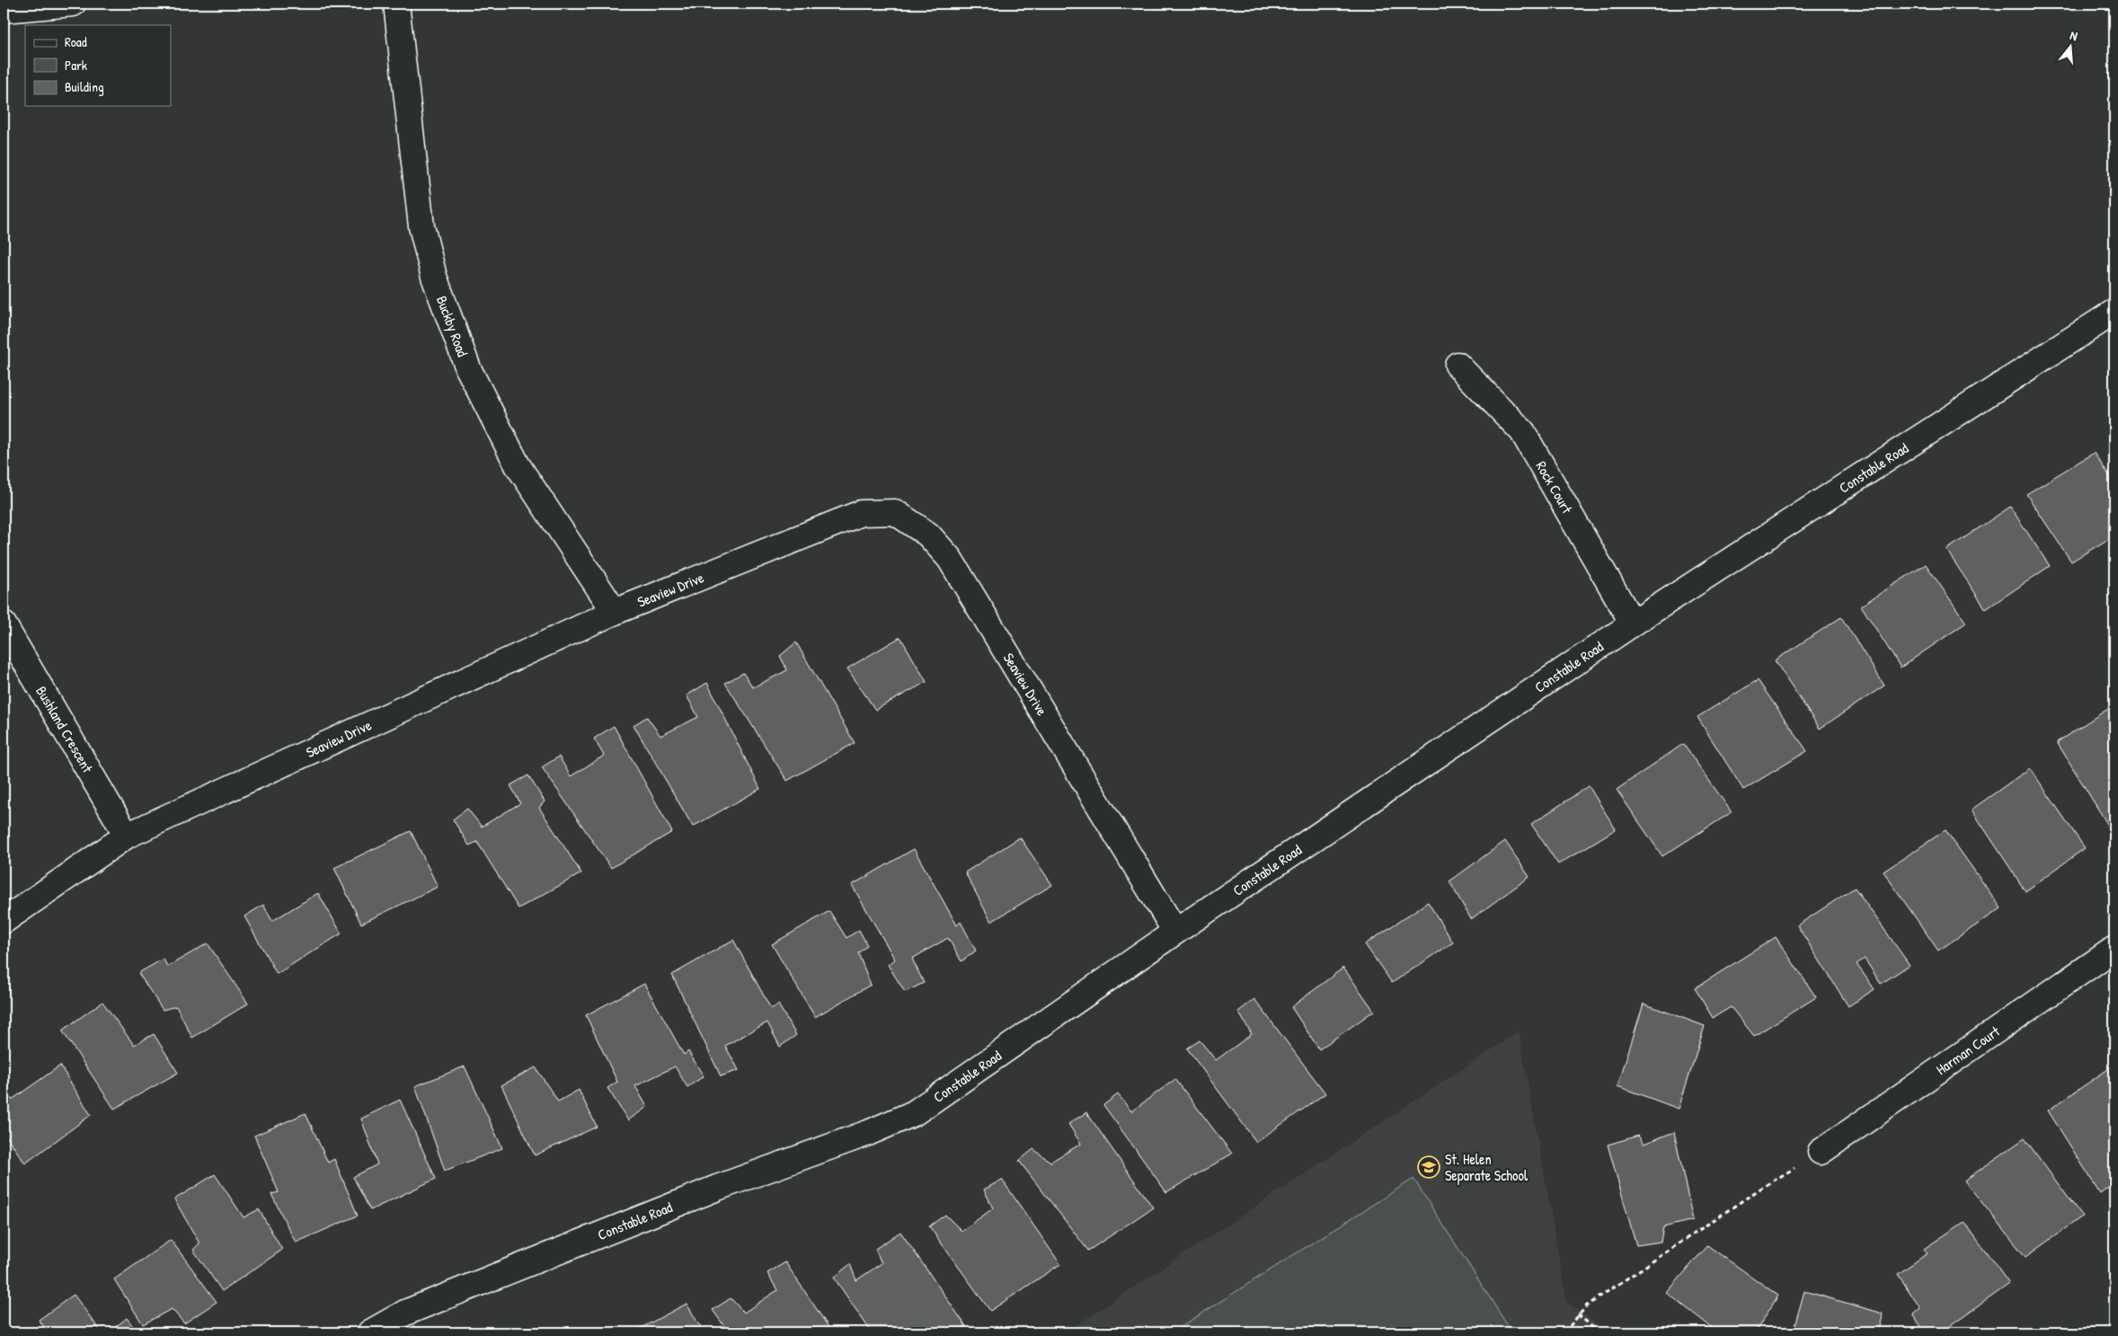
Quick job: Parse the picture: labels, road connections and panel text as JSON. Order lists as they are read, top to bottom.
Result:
{
  "streets": {
    "street": [
      "Buckby Road",
      "Constable Road",
      "Rock Court",
      "Seaview Drive",
      "Bushland Crescent",
      "Harman Court"
    ]
  },
  "crossings": [
    ["Buckby Road", "Seaview Drive"],
    ["Constable Road", "Rock Court"],
    ["Constable Road", "Seaview Drive"],
    ["Seaview Drive", "Bushland Crescent"]
  ],
  "places": {
    "school or university": ["St. Helen Separate School"]
  },
  "legend": ["Road", "Park", "Building"],
  "north": "top"
}
